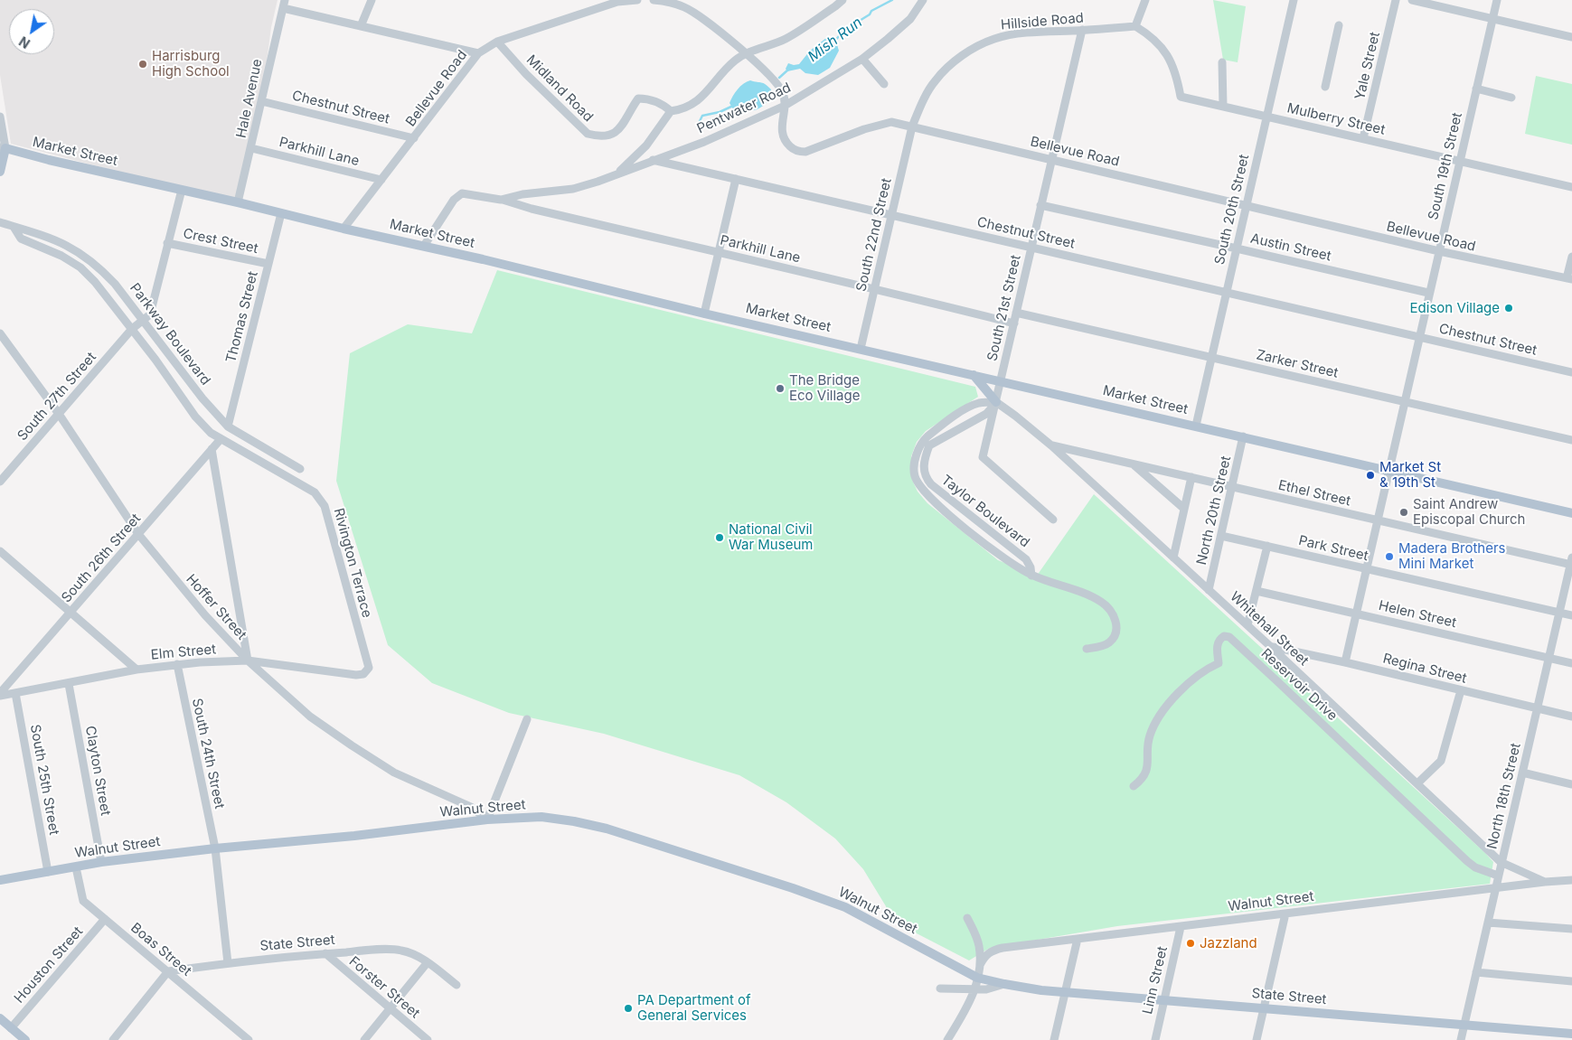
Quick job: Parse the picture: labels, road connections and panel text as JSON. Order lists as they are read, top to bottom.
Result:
{
  "streets": {
    "main road": ["Market Street", "Walnut Street", "State Street"],
    "street": [
      "Hillside Road",
      "Yale Street",
      "Bellevue Road",
      "Midland Road",
      "Hale Avenue",
      "Chestnut Street",
      "Pentwater Road",
      "Mulberry Street",
      "Parkhill Lane",
      "South 19th Street",
      "South 20th Street",
      "South 22nd Street",
      "Crest Street",
      "Austin Street",
      "South 21st Street",
      "Thomas Street",
      "Parkway Boulevard",
      "Zarker Street",
      "South 27th Street",
      "Ethel Street",
      "North 20th Street",
      "Taylor Boulevard",
      "Park Street",
      "South 26th Street",
      "Rivington Terrace",
      "Hoffer Street",
      "Helen Street",
      "Whitehall Street",
      "Elm Street",
      "Regina Street",
      "Reservoir Drive",
      "South 24th Street",
      "Clayton Street",
      "South 25th Street",
      "North 18th Street",
      "Boas Street",
      "Houston Street",
      "Linn Street",
      "Forster Street"
    ]
  },
  "crossings": [
    ["Hillside Road", "Bellevue Road"],
    ["Hillside Road", "Mulberry Street"],
    ["Hillside Road", "South 22nd Street"],
    ["Hillside Road", "South 21st Street"],
    ["Yale Street", "Mulberry Street"],
    ["Bellevue Road", "Midland Road"],
    ["Bellevue Road", "Chestnut Street"],
    ["Bellevue Road", "Pentwater Road"],
    ["Bellevue Road", "Market Street"],
    ["Bellevue Road", "Parkhill Lane"],
    ["Bellevue Road", "South 19th Street"],
    ["Bellevue Road", "South 20th Street"],
    ["Bellevue Road", "South 22nd Street"],
    ["Bellevue Road", "South 21st Street"],
    ["Hale Avenue", "Chestnut Street"],
    ["Hale Avenue", "Market Street"],
    ["Hale Avenue", "Parkhill Lane"],
    ["Chestnut Street", "Pentwater Road"],
    ["Chestnut Street", "South 19th Street"],
    ["Chestnut Street", "South 20th Street"],
    ["Chestnut Street", "South 22nd Street"],
    ["Chestnut Street", "South 21st Street"],
    ["Mulberry Street", "South 19th Street"],
    ["Mulberry Street", "South 20th Street"],
    ["Market Street", "South 19th Street"],
    ["Market Street", "South 20th Street"],
    ["Market Street", "South 22nd Street"],
    ["Market Street", "South 21st Street"],
    ["Market Street", "Thomas Street"],
    ["Market Street", "North 20th Street"],
    ["Parkhill Lane", "South 22nd Street"],
    ["Parkhill Lane", "South 21st Street"],
    ["South 19th Street", "Austin Street"],
    ["South 19th Street", "Zarker Street"],
    ["South 19th Street", "Ethel Street"],
    ["South 19th Street", "Park Street"],
    ["South 19th Street", "Helen Street"],
    ["South 19th Street", "Regina Street"],
    ["South 20th Street", "Austin Street"],
    ["South 20th Street", "Zarker Street"],
    ["Crest Street", "Thomas Street"],
    ["Austin Street", "South 21st Street"],
    ["South 21st Street", "Zarker Street"],
    ["Thomas Street", "Parkway Boulevard"],
    ["Parkway Boulevard", "South 27th Street"],
    ["Parkway Boulevard", "South 26th Street"],
    ["Parkway Boulevard", "Rivington Terrace"],
    ["South 27th Street", "Hoffer Street"],
    ["Ethel Street", "North 20th Street"],
    ["Ethel Street", "Whitehall Street"],
    ["Ethel Street", "North 18th Street"],
    ["North 20th Street", "Park Street"],
    ["North 20th Street", "Whitehall Street"],
    ["Taylor Boulevard", "Whitehall Street"],
    ["Park Street", "North 18th Street"],
    ["South 26th Street", "Rivington Terrace"],
    ["South 26th Street", "Hoffer Street"],
    ["South 26th Street", "Elm Street"],
    ["Rivington Terrace", "Elm Street"],
    ["Hoffer Street", "Elm Street"],
    ["Hoffer Street", "Walnut Street"],
    ["Helen Street", "North 18th Street"],
    ["Whitehall Street", "Regina Street"],
    ["Whitehall Street", "North 18th Street"],
    ["Whitehall Street", "Walnut Street"],
    ["Elm Street", "South 24th Street"],
    ["Elm Street", "Clayton Street"],
    ["Elm Street", "South 25th Street"],
    ["Regina Street", "North 18th Street"],
    ["Reservoir Drive", "North 18th Street"],
    ["South 24th Street", "Walnut Street"],
    ["South 24th Street", "State Street"],
    ["Clayton Street", "Walnut Street"],
    ["South 25th Street", "Walnut Street"],
    ["North 18th Street", "Walnut Street"],
    ["North 18th Street", "State Street"],
    ["Walnut Street", "State Street"],
    ["Walnut Street", "Boas Street"],
    ["Walnut Street", "Linn Street"],
    ["State Street", "Boas Street"],
    ["State Street", "Linn Street"],
    ["State Street", "Forster Street"],
    ["Boas Street", "Houston Street"]
  ],
  "water": ["Mish Run"],
  "places": [
    "Harrisburg High School",
    "Edison Village",
    "The Bridge Eco Village",
    "Market St & 19th St",
    "Saint Andrew Episcopal Church",
    "National Civil War Museum",
    "Madera Brothers Mini Market",
    "Jazzland",
    "PA Department of General Services"
  ],
  "north": "bottom left"
}
